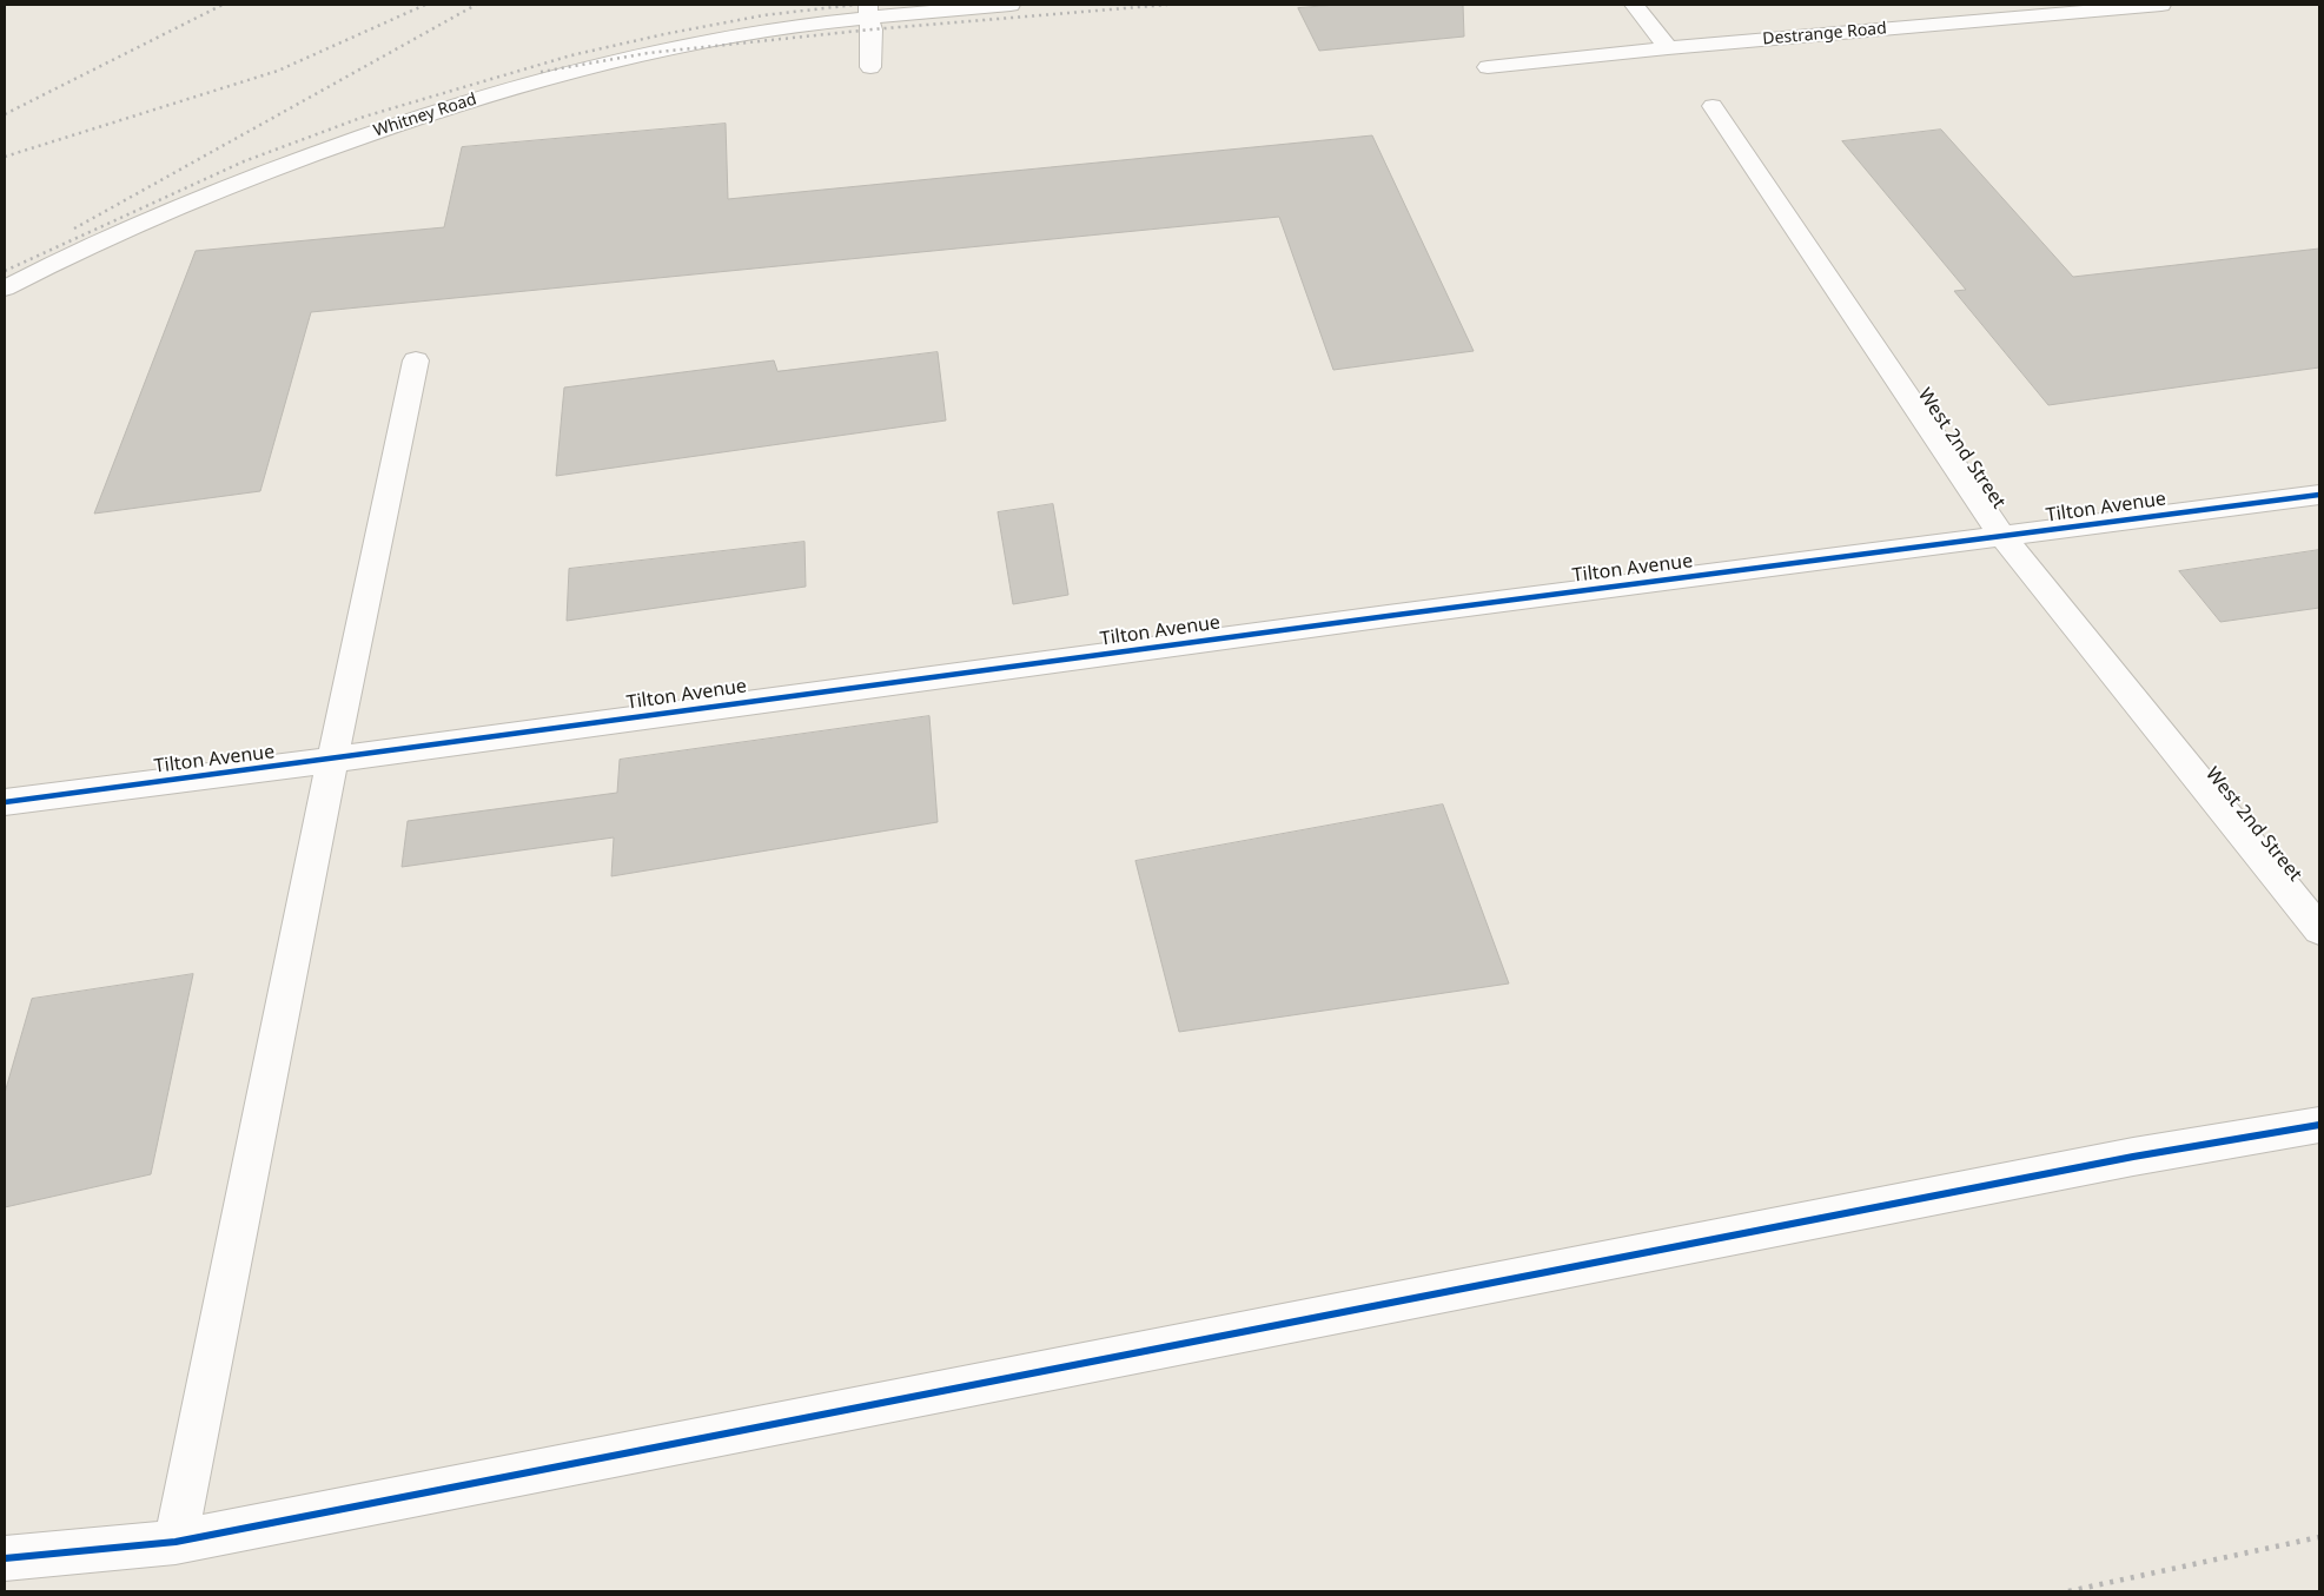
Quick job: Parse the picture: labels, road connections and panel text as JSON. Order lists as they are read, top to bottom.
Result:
{
  "streets": {
    "street": [
      "Destrange Road",
      "Whitney Road",
      "West 2nd Street",
      "Tilton Avenue"
    ]
  },
  "crossings": [
    ["West 2nd Street", "Tilton Avenue"]
  ]
}
